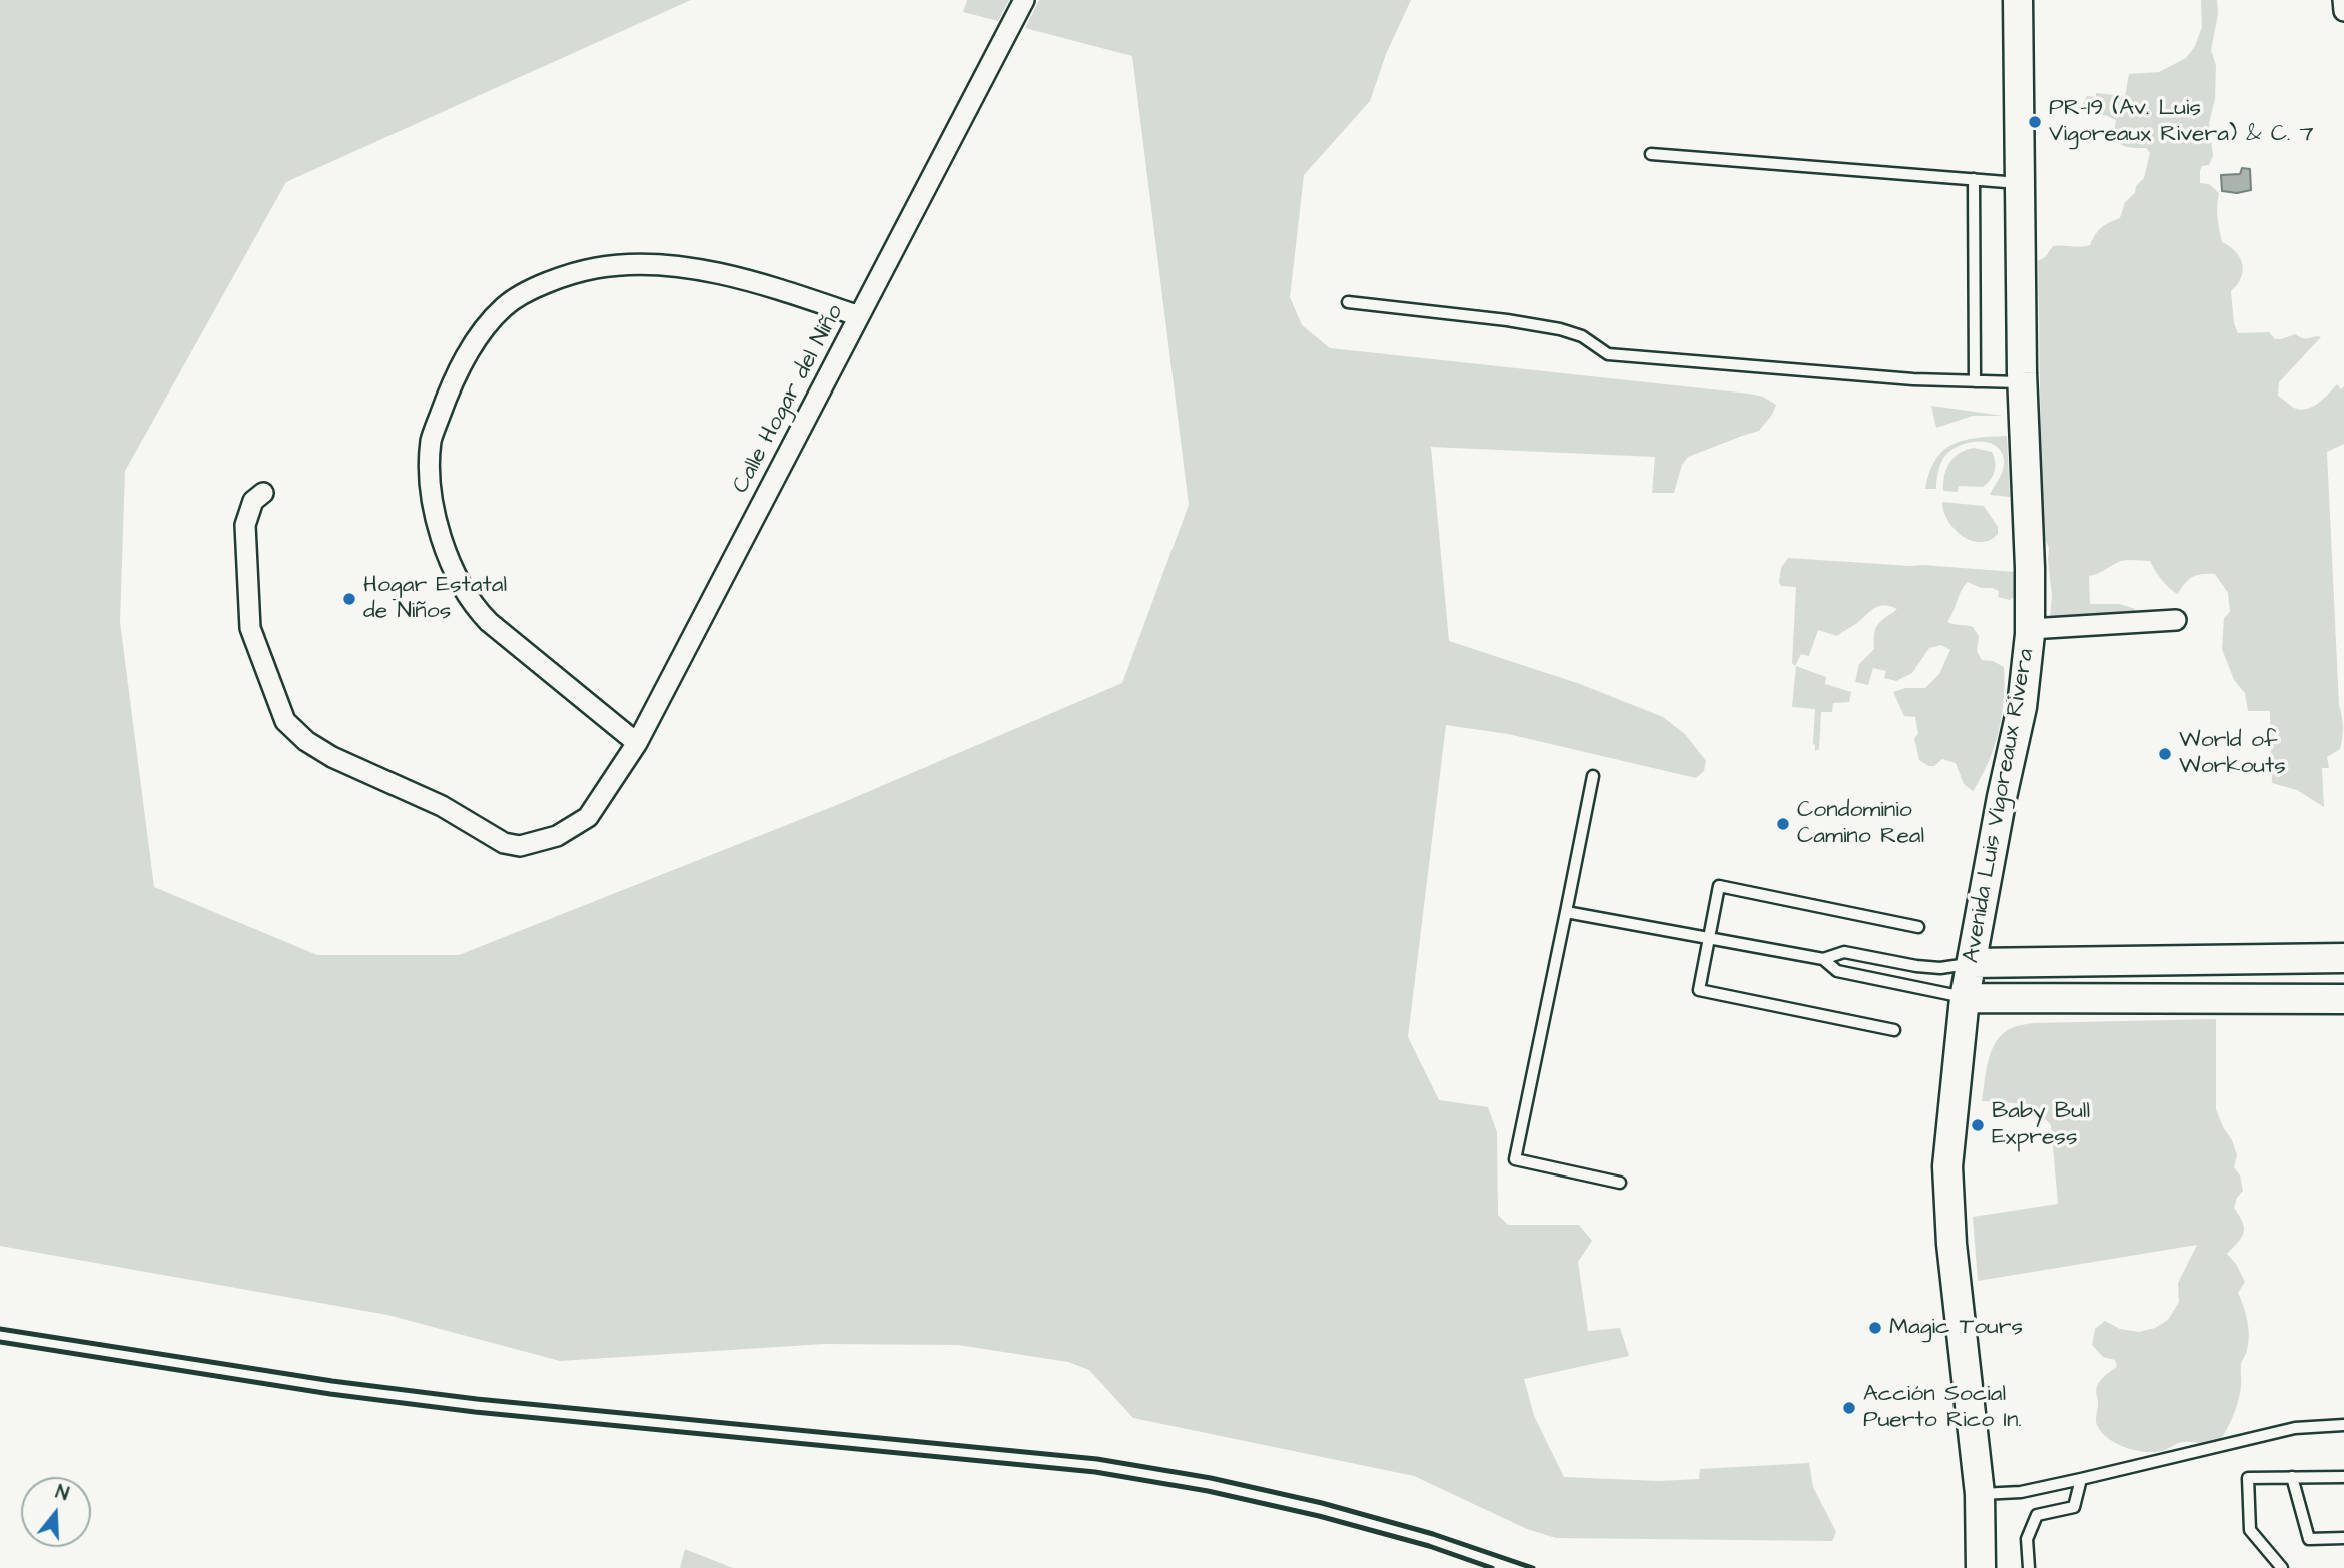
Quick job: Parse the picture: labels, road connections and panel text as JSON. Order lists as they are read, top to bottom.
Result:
{
  "streets": {
    "main road": ["Avenida Luis Vigoreaux Rivera"],
    "street": ["Calle Hogar del Niño"]
  },
  "places": [
    "PR-19 (Av. Luis Vigoreaux Rivera) & C. 7",
    "Hogar Estatal de Niños",
    "World of Workouts",
    "Condominio Camino Real",
    "Baby Bull Express",
    "Magic Tours",
    "Acción Social Puerto Rico In."
  ],
  "north": "top"
}
